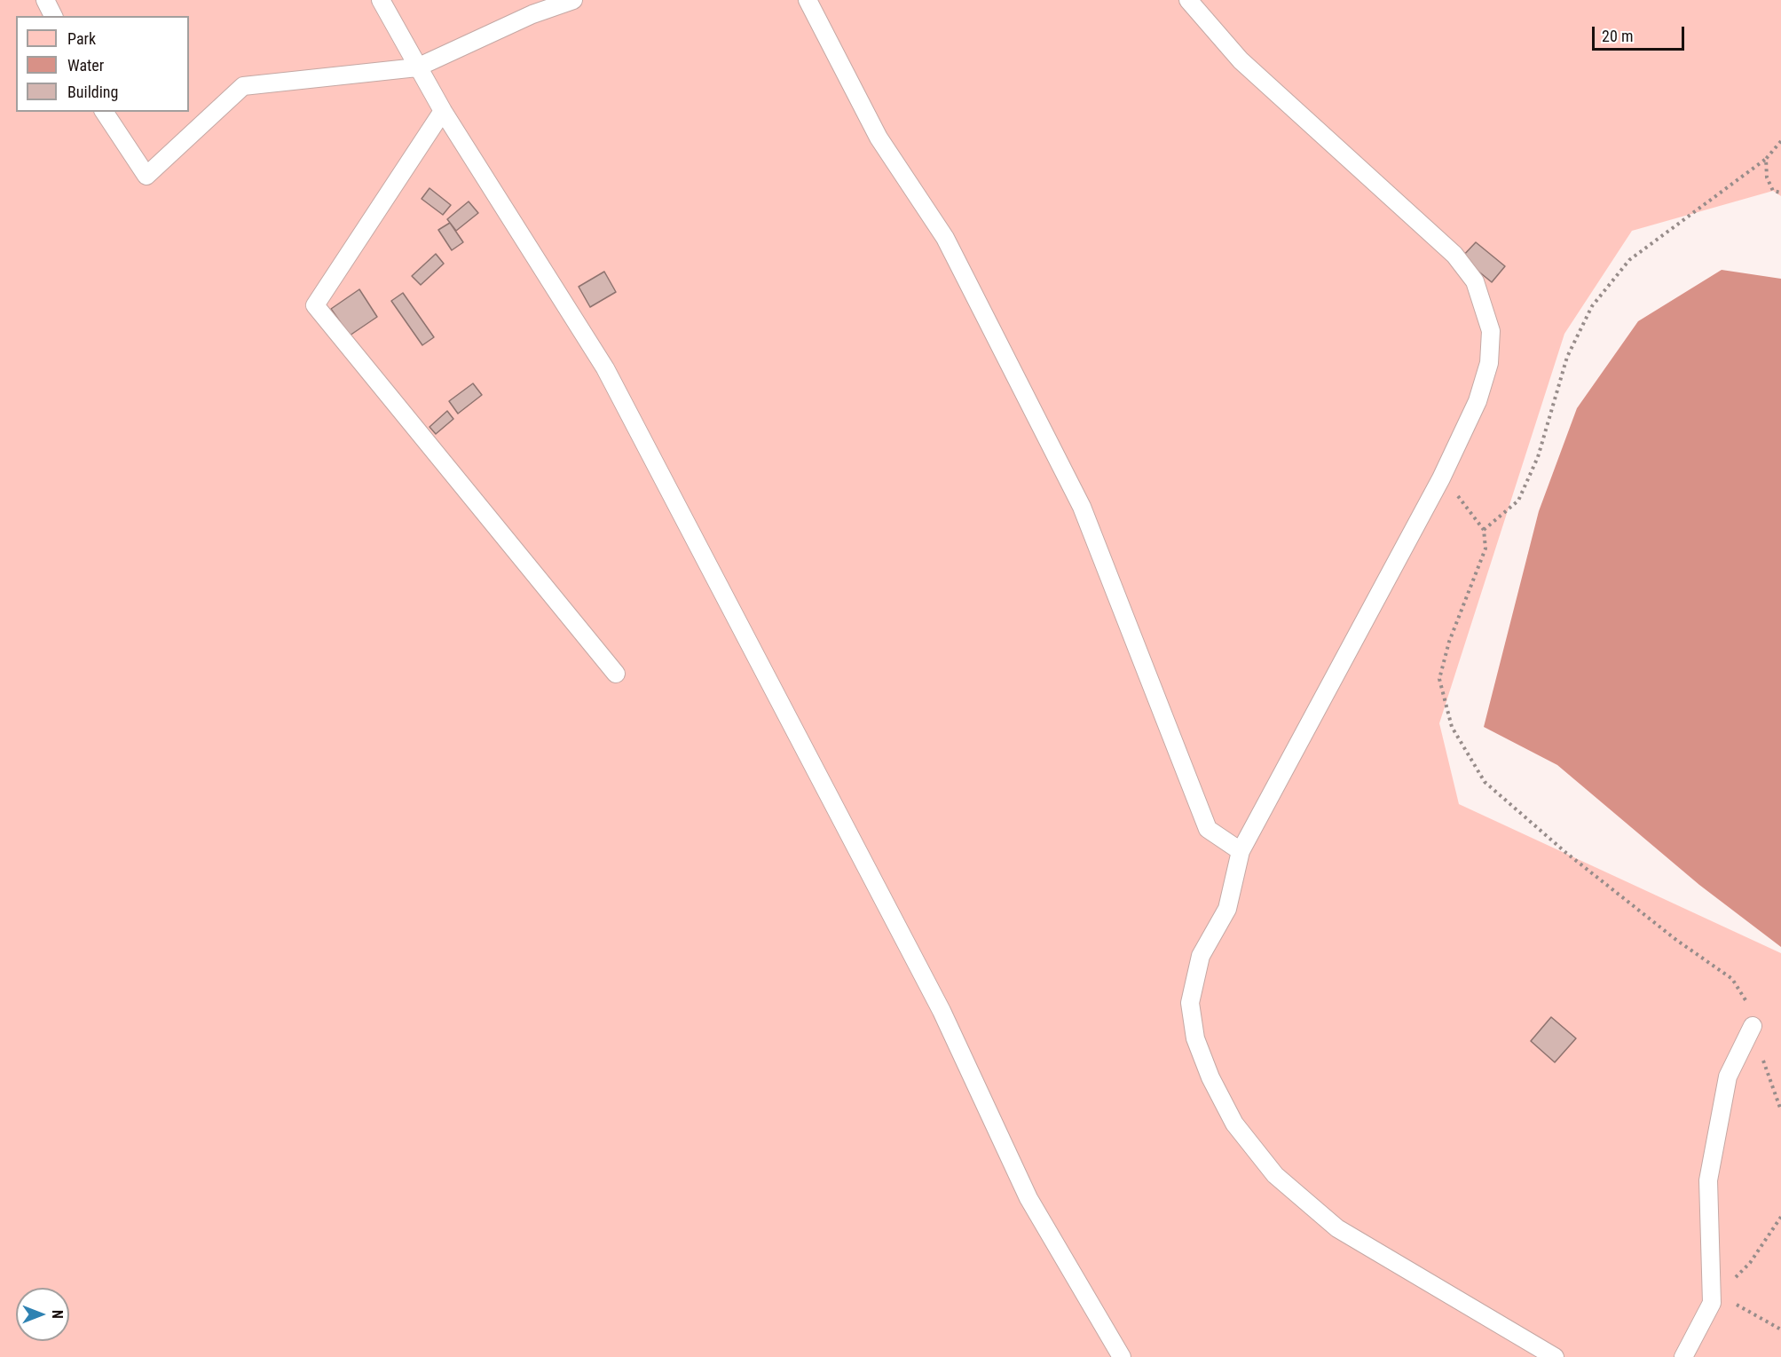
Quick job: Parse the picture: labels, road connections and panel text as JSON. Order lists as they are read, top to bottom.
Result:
{
  "legend": ["Park", "Water", "Building"],
  "scale_bar": "20 m",
  "north": "right"
}
